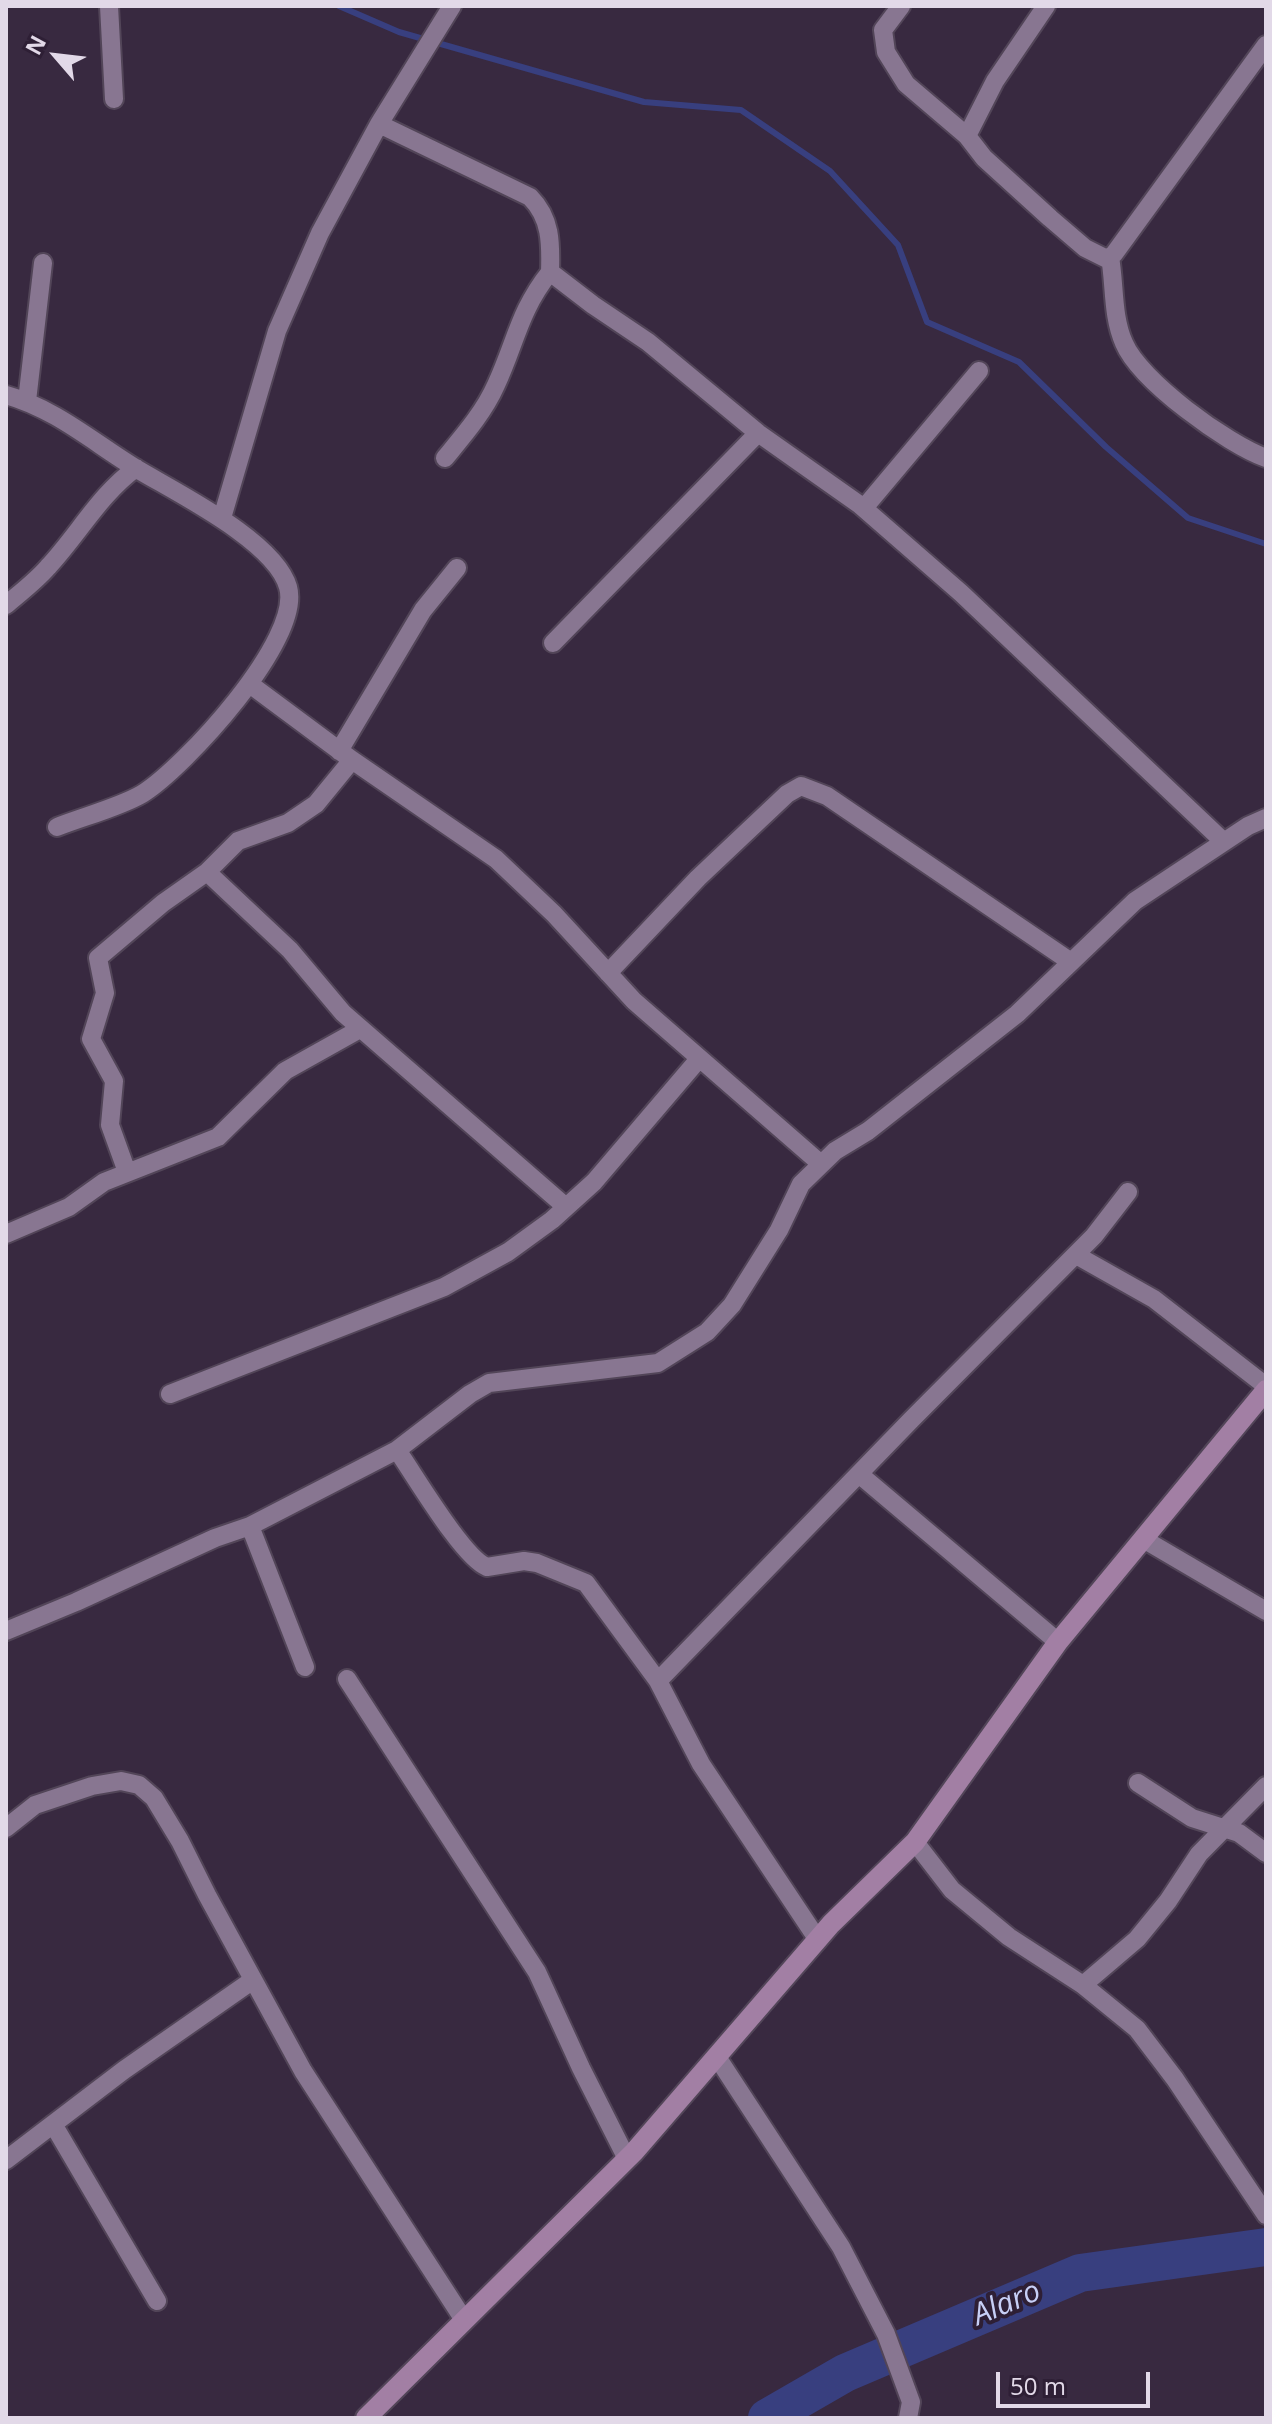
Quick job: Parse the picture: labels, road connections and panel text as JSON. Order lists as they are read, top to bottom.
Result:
{
  "water": ["Alaro"],
  "scale_bar": "50 m",
  "north": "top left"
}
